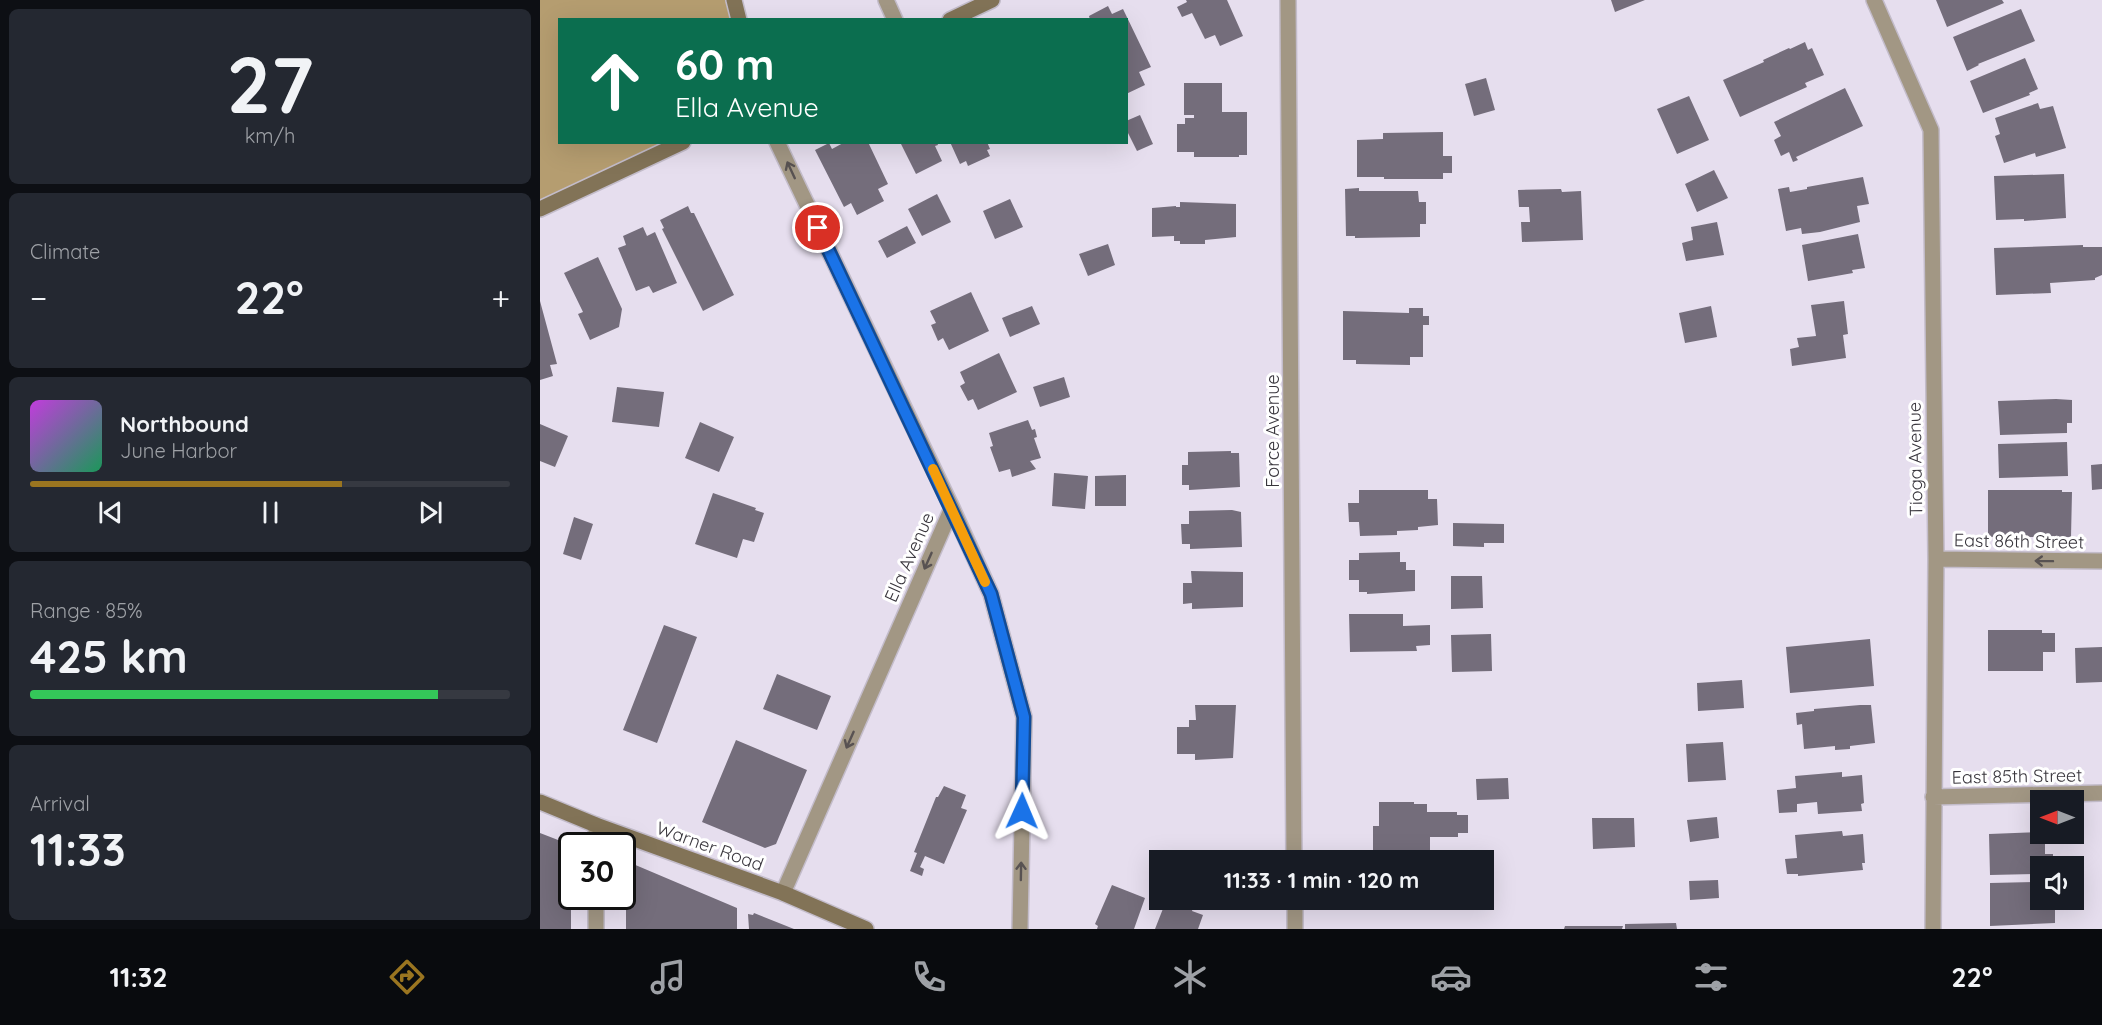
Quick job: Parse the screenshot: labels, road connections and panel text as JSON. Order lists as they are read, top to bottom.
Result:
{
  "streets": {
    "main road": ["Warner Road"],
    "street": [
      "Force Avenue",
      "Tioga Avenue",
      "East 86th Street",
      "Ella Avenue",
      "East 85th Street"
    ]
  },
  "crossings": [
    ["Tioga Avenue", "East 86th Street"],
    ["Tioga Avenue", "East 85th Street"],
    ["Ella Avenue", "Warner Road"]
  ],
  "one_way": ["East 86th Street"],
  "north": "left",
  "page": {
    "tile": [
      ["27", "km/h"],
      "Climate",
      ["Range · 85%", "425 km"],
      ["Arrival", "11:33"]
    ],
    "turn": ["60 m", "Ella Avenue"],
    "heat": ["−", "22°", "+"],
    "song": ["Northbound", "June Harbor"],
    "limit": "30",
    "trip": "11:33 · 1 min · 120 m",
    "tabs": ["11:32", "22°"]
  }
}
